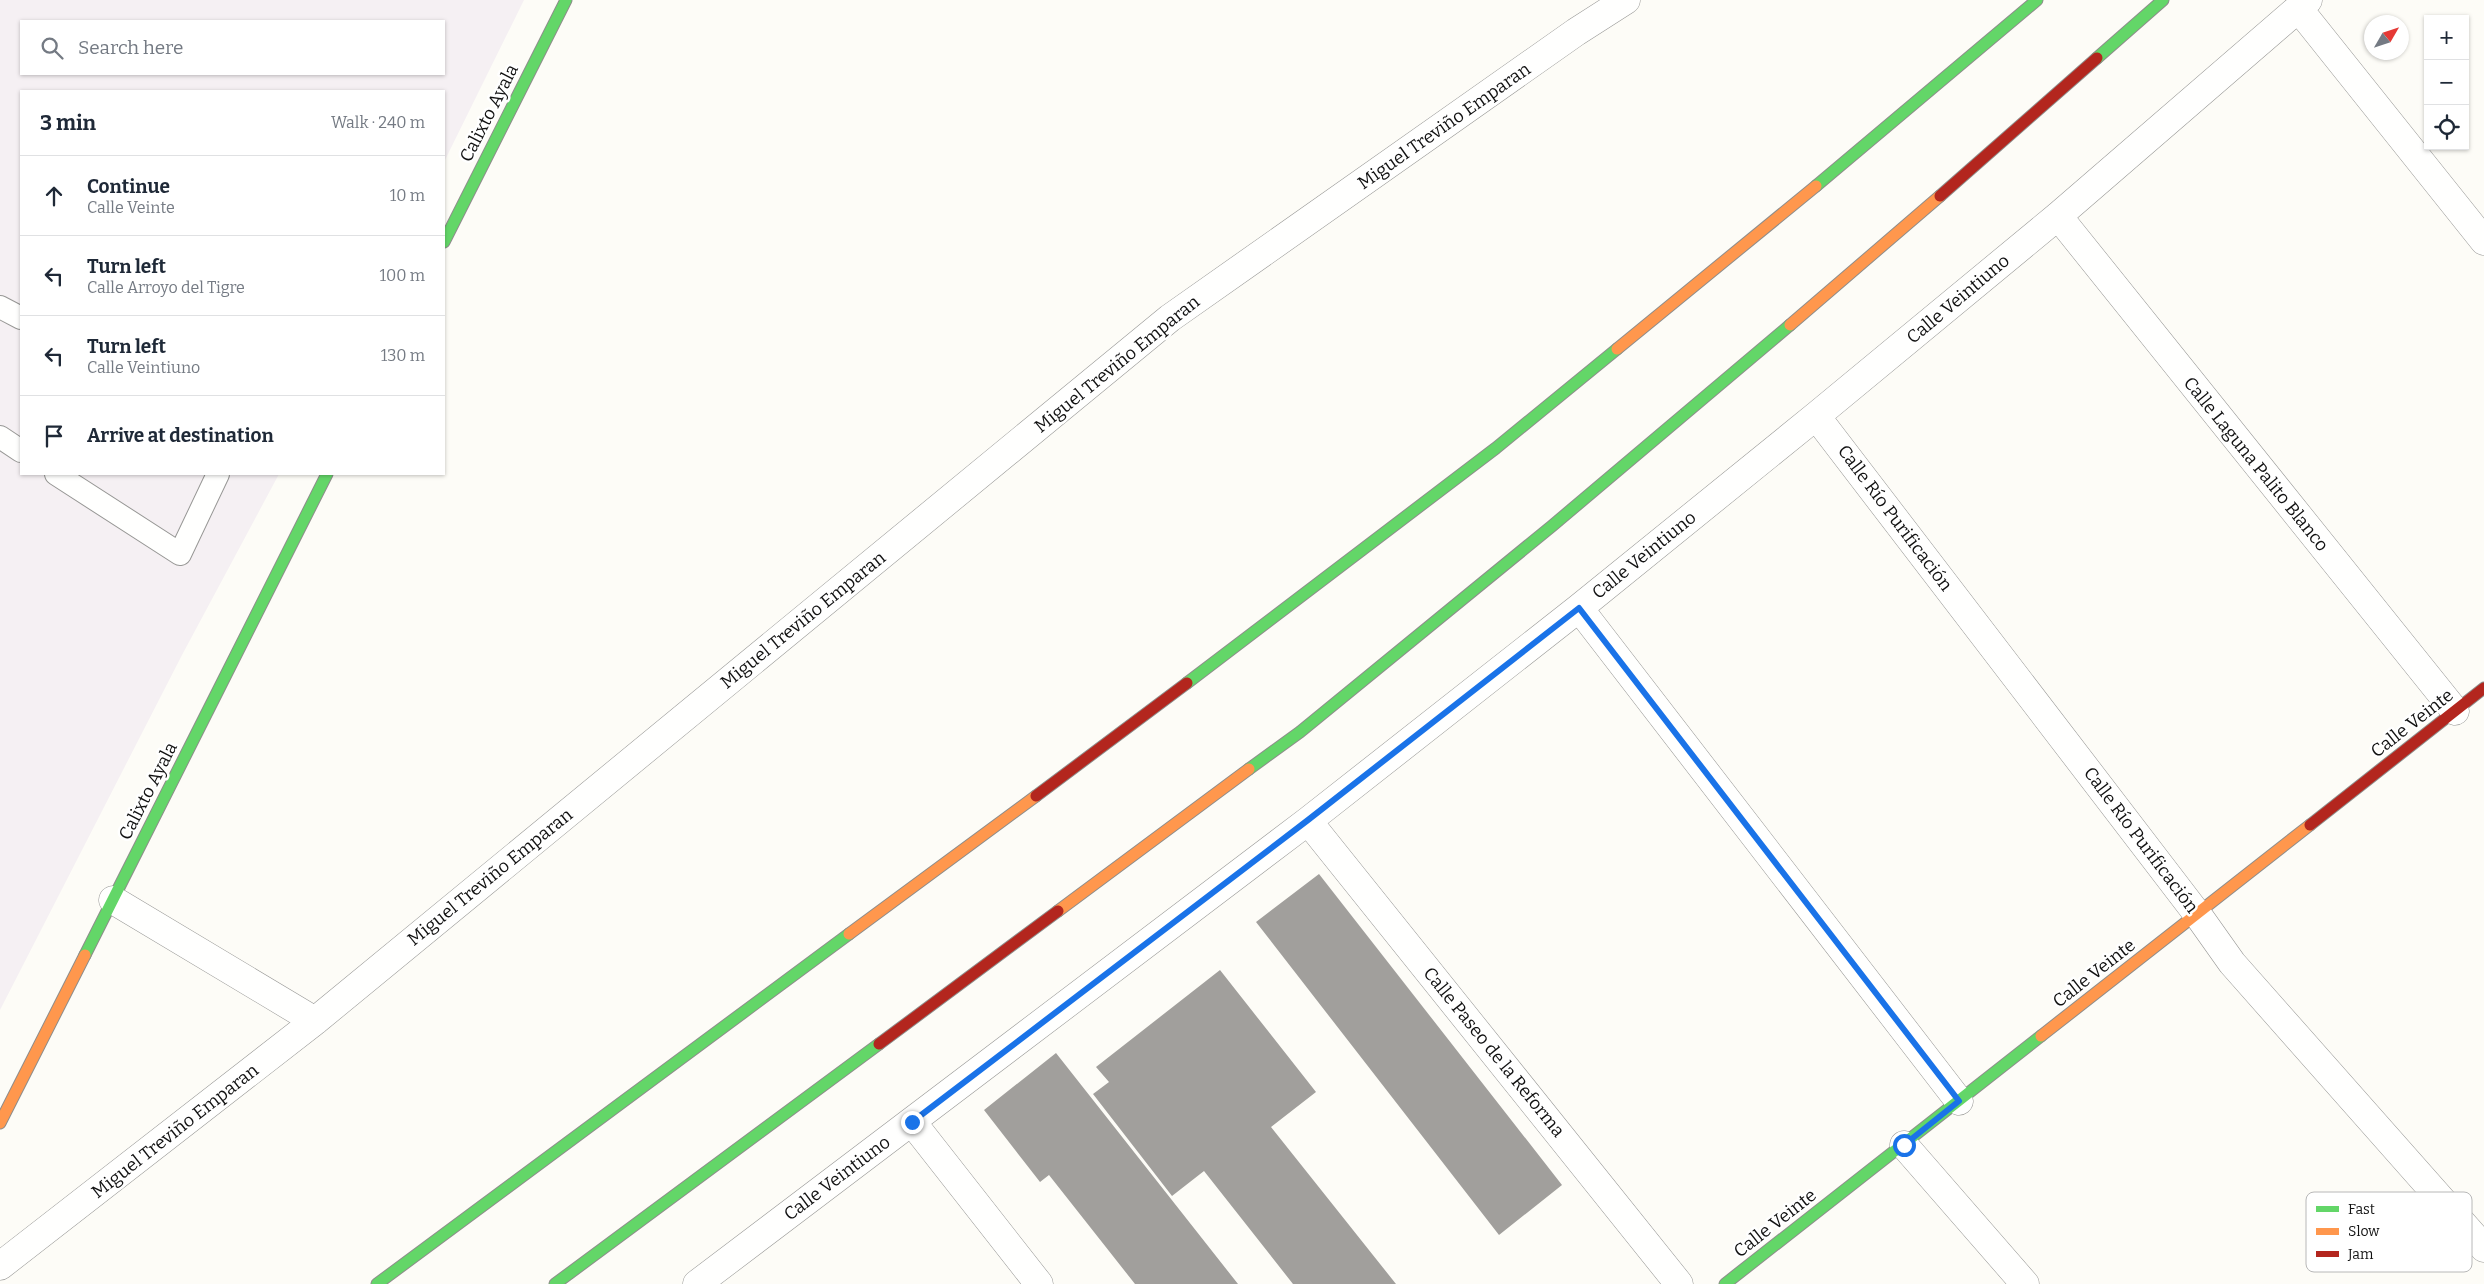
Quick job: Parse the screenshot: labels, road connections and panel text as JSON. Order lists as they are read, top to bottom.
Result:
{
  "streets": {
    "main road": ["Calixto Ayala", "Calle Veinte"],
    "street": [
      "Miguel Treviño Emparan",
      "Calle Veintiuno",
      "Calle Laguna Palito Blanco",
      "Calle Río Purificación",
      "Calle Paseo de la Reforma"
    ]
  },
  "crossings": [
    ["Calle Veintiuno", "Calle Laguna Palito Blanco"],
    ["Calle Veintiuno", "Calle Río Purificación"],
    ["Calle Veintiuno", "Calle Paseo de la Reforma"],
    ["Calle Laguna Palito Blanco", "Calle Veinte"],
    ["Calle Río Purificación", "Calle Veinte"]
  ],
  "legend": ["Fast", "Slow", "Jam"],
  "north": "top right",
  "page": {
    "map_buttons": ["+", "−"],
    "search": "Search here",
    "heading": ["3 min", "Walk · 240 m"],
    "list": [
      ["Continue", "Calle Veinte", "10 m"],
      ["Turn left", "Calle Arroyo del Tigre", "100 m"],
      ["Turn left", "Calle Veintiuno", "130 m"],
      "Arrive at destination"
    ]
  }
}
